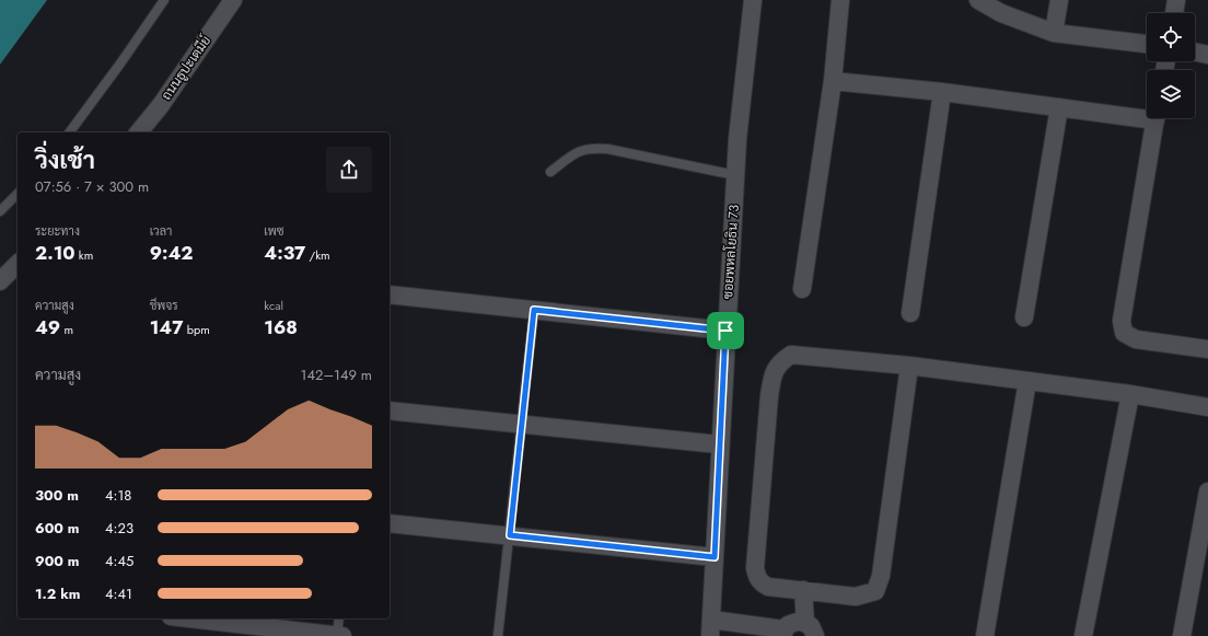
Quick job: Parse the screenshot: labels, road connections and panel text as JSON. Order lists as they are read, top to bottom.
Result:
{
  "streets": {
    "street": ["ถนนธูปะเตมีย์", "ซอยพหลโยธิน 73"]
  },
  "page": {
    "heading": ["วิ่งเช้า", "07:56 · 7 × 300 m"],
    "stats": [
      ["ระยะทาง", "2.10 km"],
      ["เวลา", "9:42"],
      ["เพซ", "4:37 /km"],
      ["ความสูง", "49 m"],
      ["ชีพจร", "147 bpm"],
      ["kcal", "168"]
    ],
    "chart": ["ความสูง", "142–149 m"],
    "list": [
      {
        "name": "300 m",
        "note": "4:18"
      },
      {
        "name": "600 m",
        "note": "4:23"
      },
      {
        "name": "900 m",
        "note": "4:45"
      },
      {
        "name": "1.2 km",
        "note": "4:41"
      }
    ]
  }
}
